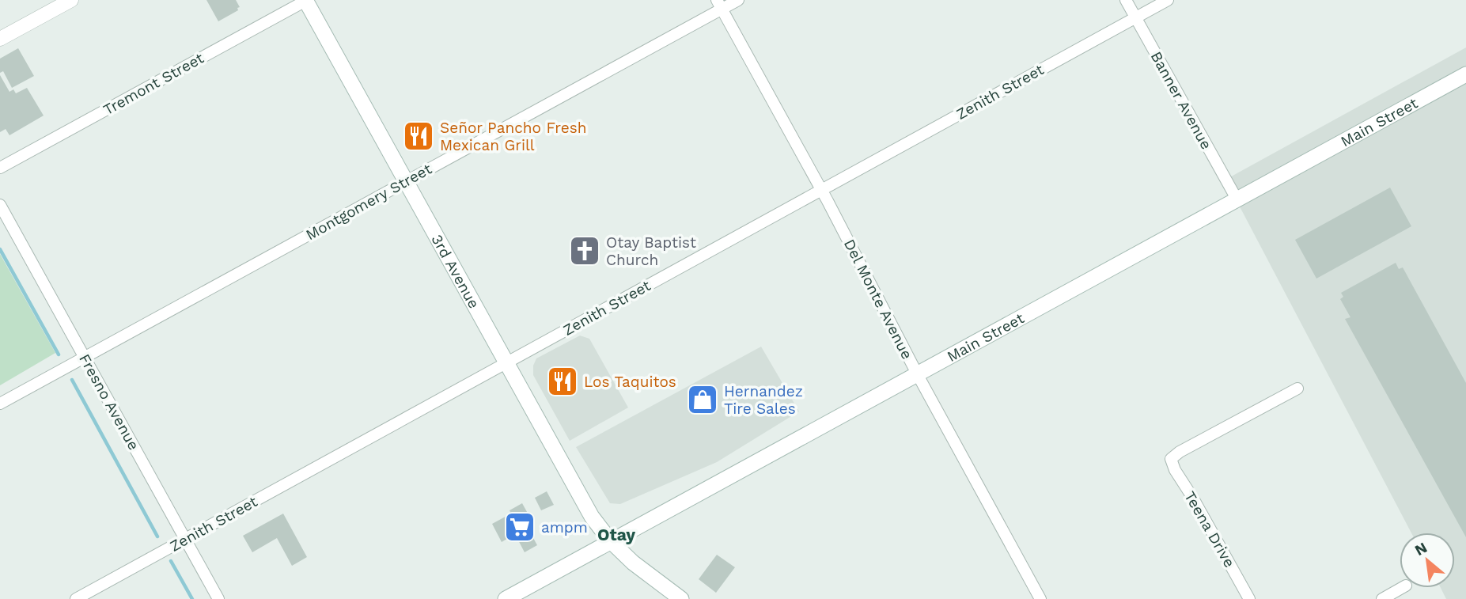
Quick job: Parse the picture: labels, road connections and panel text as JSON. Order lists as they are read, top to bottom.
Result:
{
  "streets": {
    "main road": ["Main Street", "3rd Avenue"],
    "street": [
      "Tremont Street",
      "Zenith Street",
      "Banner Avenue",
      "Montgomery Street",
      "Del Monte Avenue",
      "Fresno Avenue",
      "Teena Drive"
    ]
  },
  "crossings": [
    ["Tremont Street", "3rd Avenue"],
    ["Zenith Street", "Banner Avenue"],
    ["Zenith Street", "3rd Avenue"],
    ["Zenith Street", "Del Monte Avenue"],
    ["Zenith Street", "Fresno Avenue"],
    ["Banner Avenue", "Main Street"],
    ["Main Street", "3rd Avenue"],
    ["Main Street", "Del Monte Avenue"],
    ["Montgomery Street", "3rd Avenue"],
    ["Montgomery Street", "Del Monte Avenue"],
    ["Montgomery Street", "Fresno Avenue"]
  ],
  "districts": ["Otay"],
  "places": {
    "restaurant": ["Señor Pancho Fresh Mexican Grill", "Los Taquitos"],
    "church": ["Otay Baptist Church"],
    "shop": ["Hernandez Tire Sales"],
    "supermarket": ["ampm"]
  },
  "north": "top left"
}
